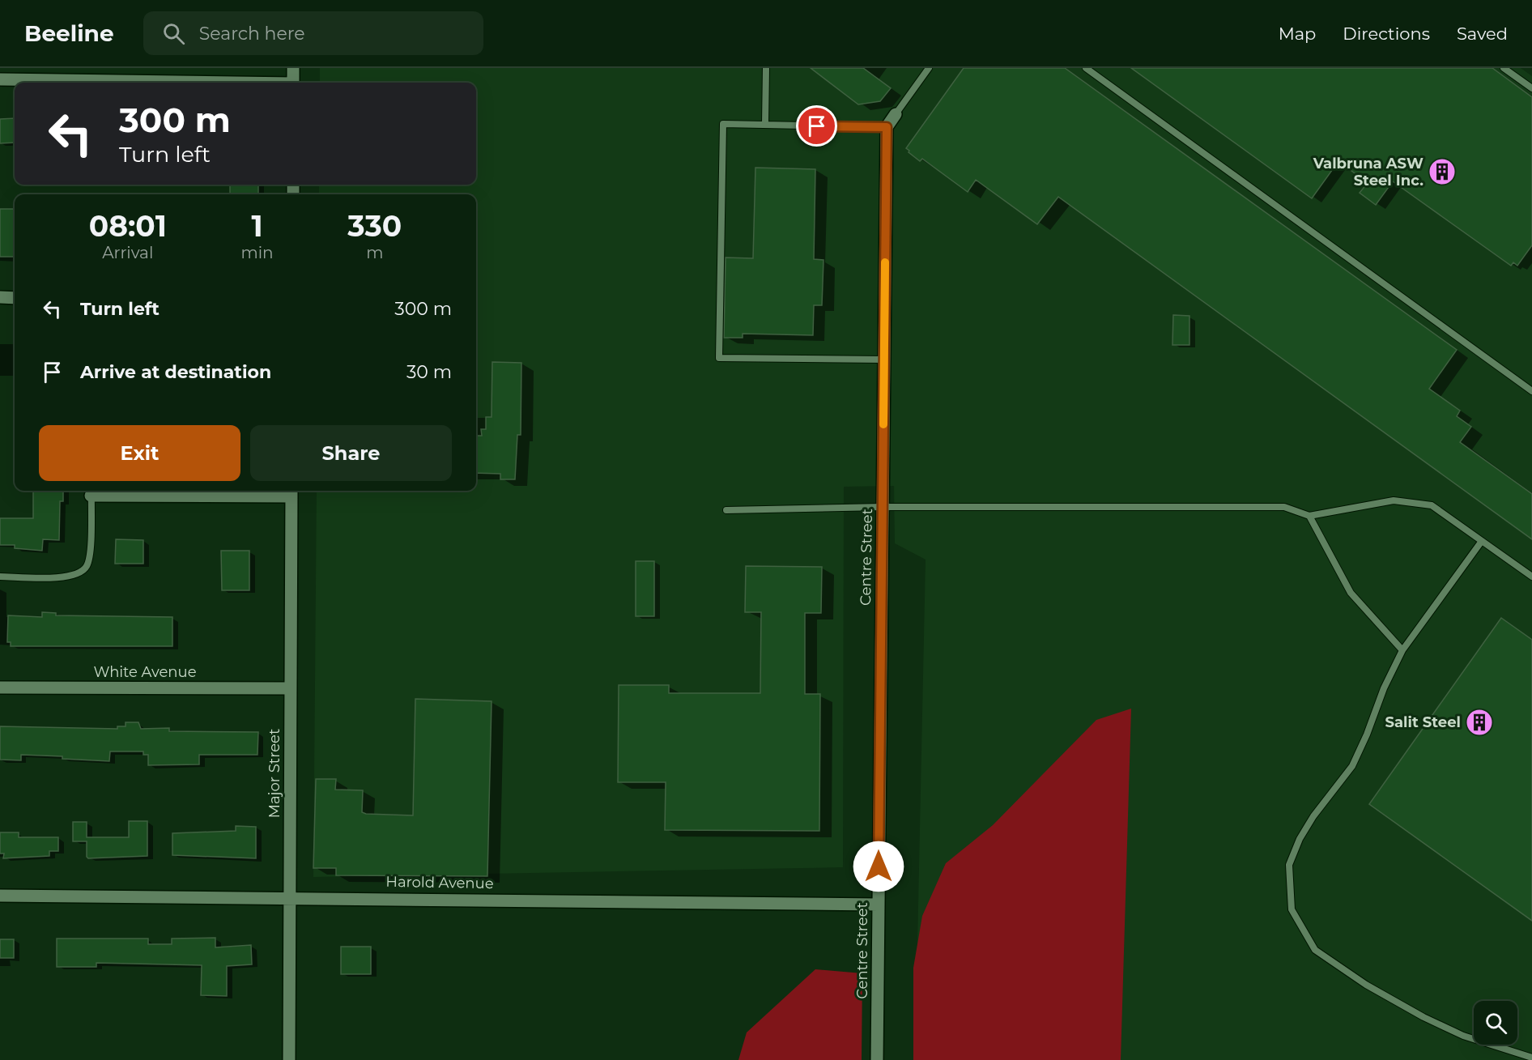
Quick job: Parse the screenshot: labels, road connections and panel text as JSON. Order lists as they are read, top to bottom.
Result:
{
  "streets": {
    "street": [
      "Centre Street",
      "White Avenue",
      "Major Street",
      "Harold Avenue"
    ]
  },
  "crossings": [
    ["Centre Street", "Harold Avenue"],
    ["White Avenue", "Major Street"],
    ["Major Street", "Harold Avenue"]
  ],
  "places": {
    "building": ["Valbruna ASW Steel Inc.", "Salit Steel"]
  },
  "page": {
    "header": "Beeline",
    "search": "Search here",
    "nav": ["Map", "Directions", "Saved"],
    "turn": ["300 m", "Turn left"],
    "eta": [
      "08:01",
      "Arrival",
      "1",
      "min",
      "330",
      "m"
    ],
    "list": [
      {
        "name": "Turn left",
        "value": "300 m"
      },
      {
        "name": "Arrive at destination",
        "value": "30 m"
      }
    ],
    "buttons": ["Exit", "Share"]
  }
}
